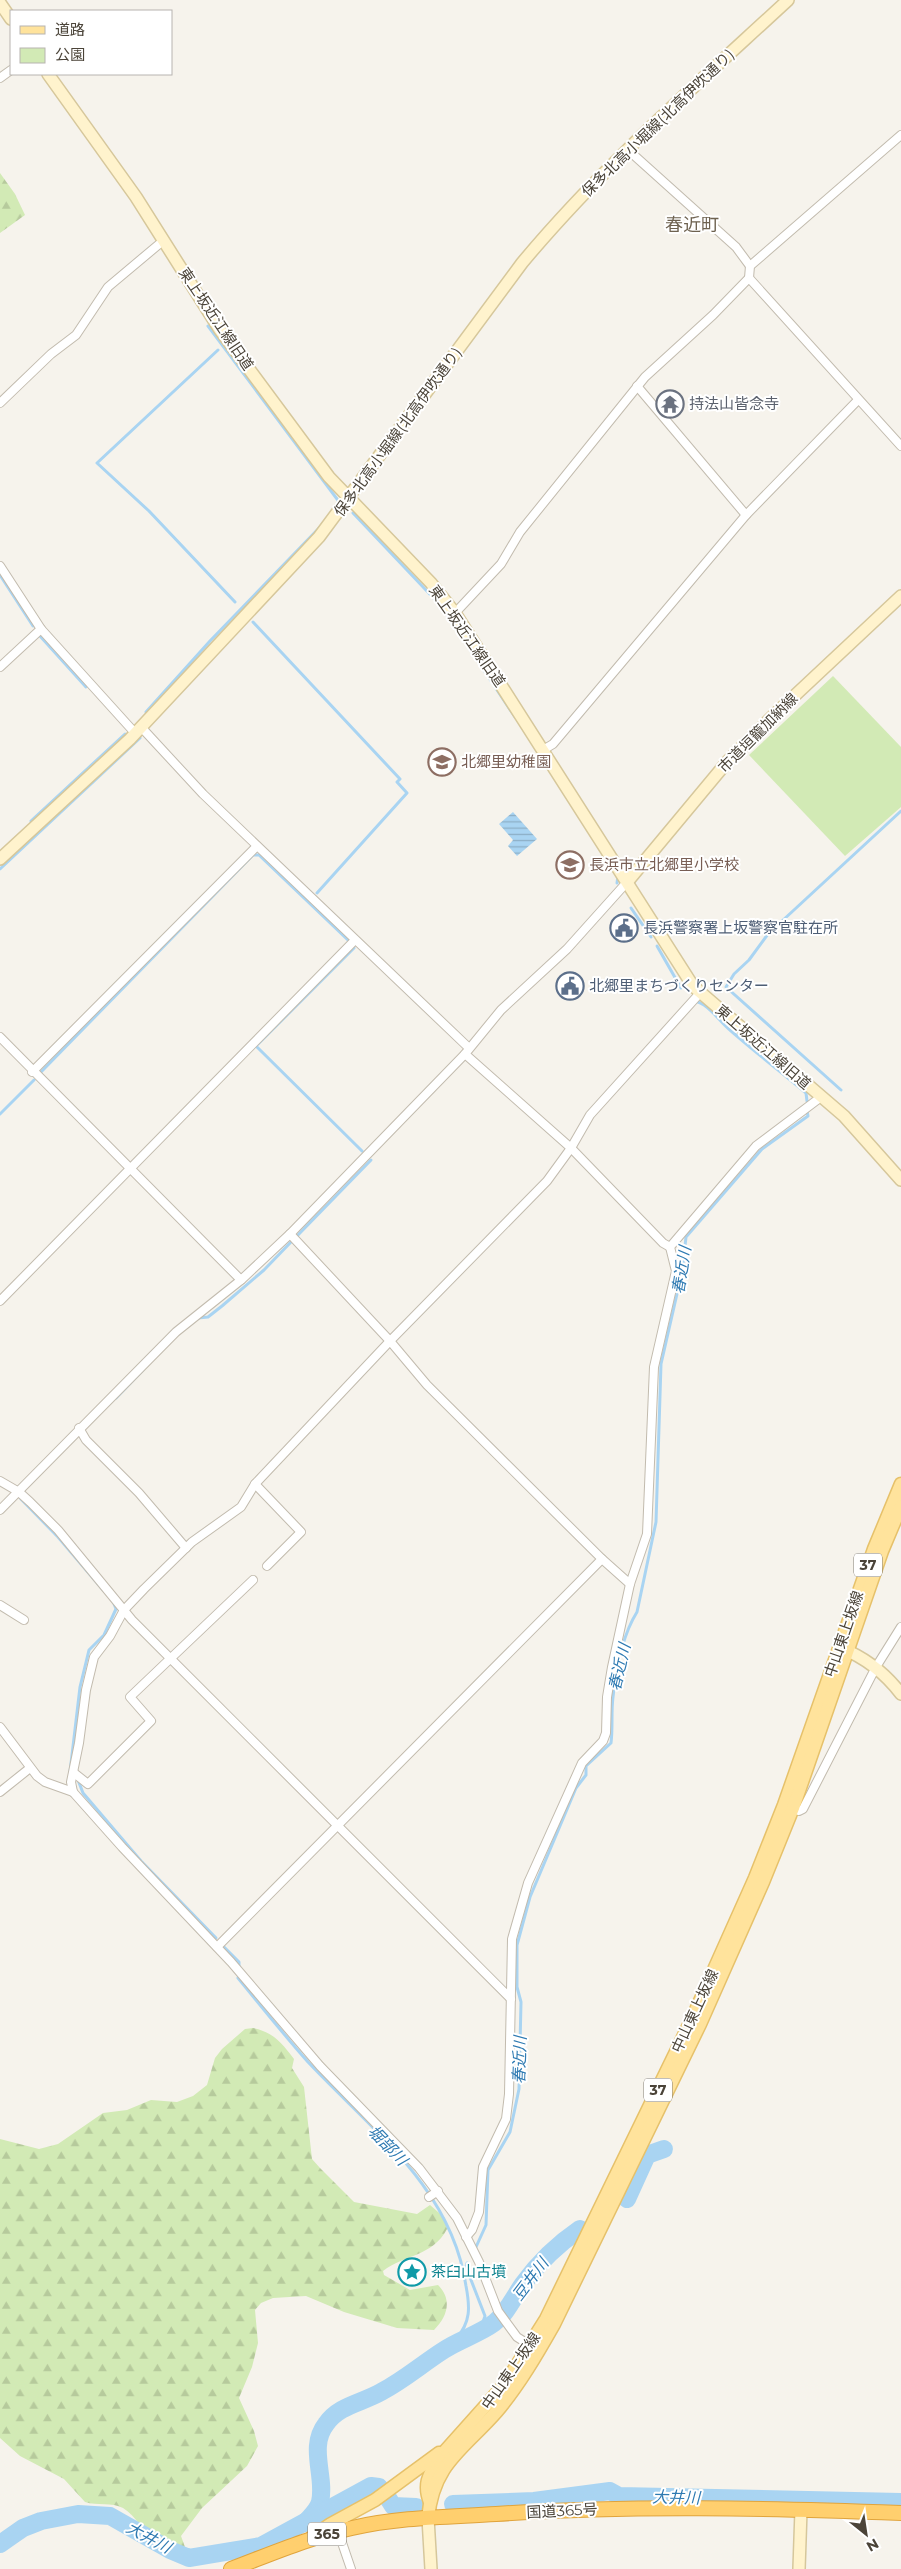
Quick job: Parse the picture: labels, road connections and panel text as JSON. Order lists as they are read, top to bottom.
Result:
{
  "streets": {
    "highway": ["国道365号", "365"],
    "main road": ["37", "中山東上坂線"],
    "street": ["保多北高小堀線(北高伊吹通り)", "東上坂近江線旧道", "市道垣籠加納線"]
  },
  "crossings": [
    ["保多北高小堀線(北高伊吹通り)", "東上坂近江線旧道"],
    ["東上坂近江線旧道", "市道垣籠加納線"],
    ["中山東上坂線", "国道365号"]
  ],
  "districts": ["春近町"],
  "water": [
    "春近川",
    "堀部川",
    "豆井川",
    "大井川"
  ],
  "places": {
    "temple": ["持法山皆念寺"],
    "school or university": ["北郷里幼稚園", "長浜市立北郷里小学校"],
    "public building": ["長浜警察署上坂警察官駐在所", "北郷里まちづくりセンター"],
    "place": ["茶臼山古墳"]
  },
  "legend": ["道路", "公園"],
  "north": "bottom right"
}
